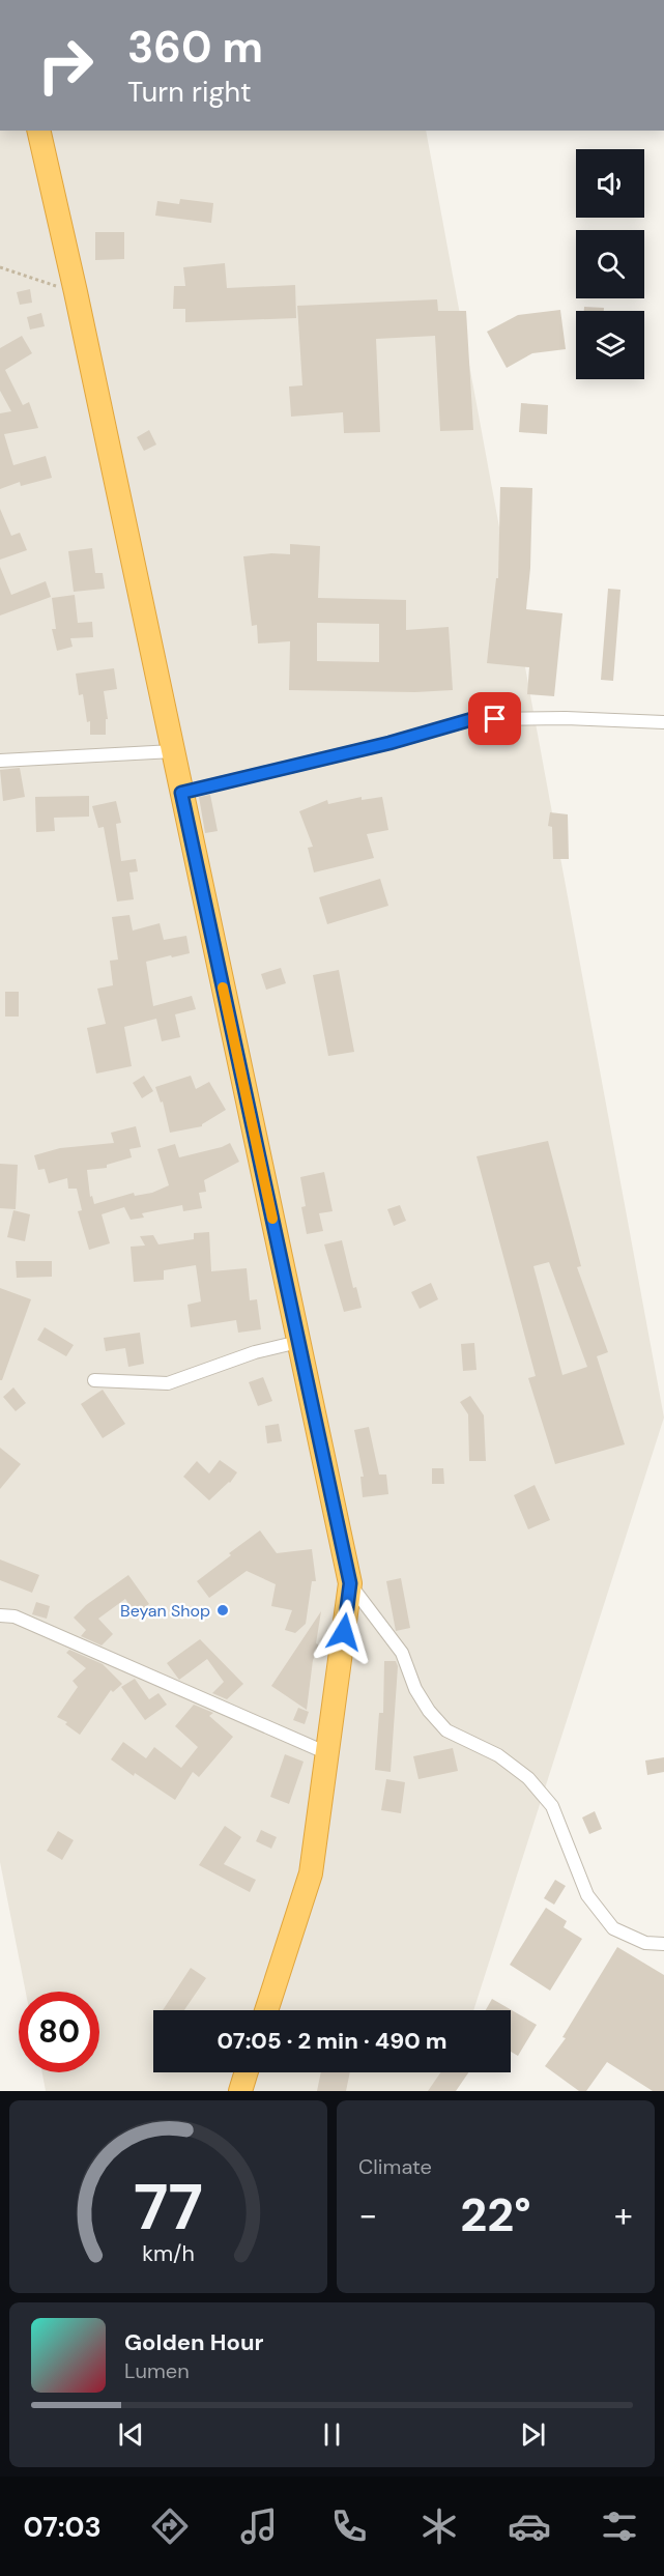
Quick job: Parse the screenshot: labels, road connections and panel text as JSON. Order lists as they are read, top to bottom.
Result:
{
  "places": ["Beyan Shop"],
  "page": {
    "turn": ["360 m", "Turn right"],
    "limit": "80",
    "trip": "07:05 · 2 min · 490 m",
    "tile": "Climate",
    "heat": ["−", "22°", "+"],
    "song": ["Golden Hour", "Lumen"],
    "tabs": "07:03",
    "gauge": ["77", "km/h"]
  }
}
